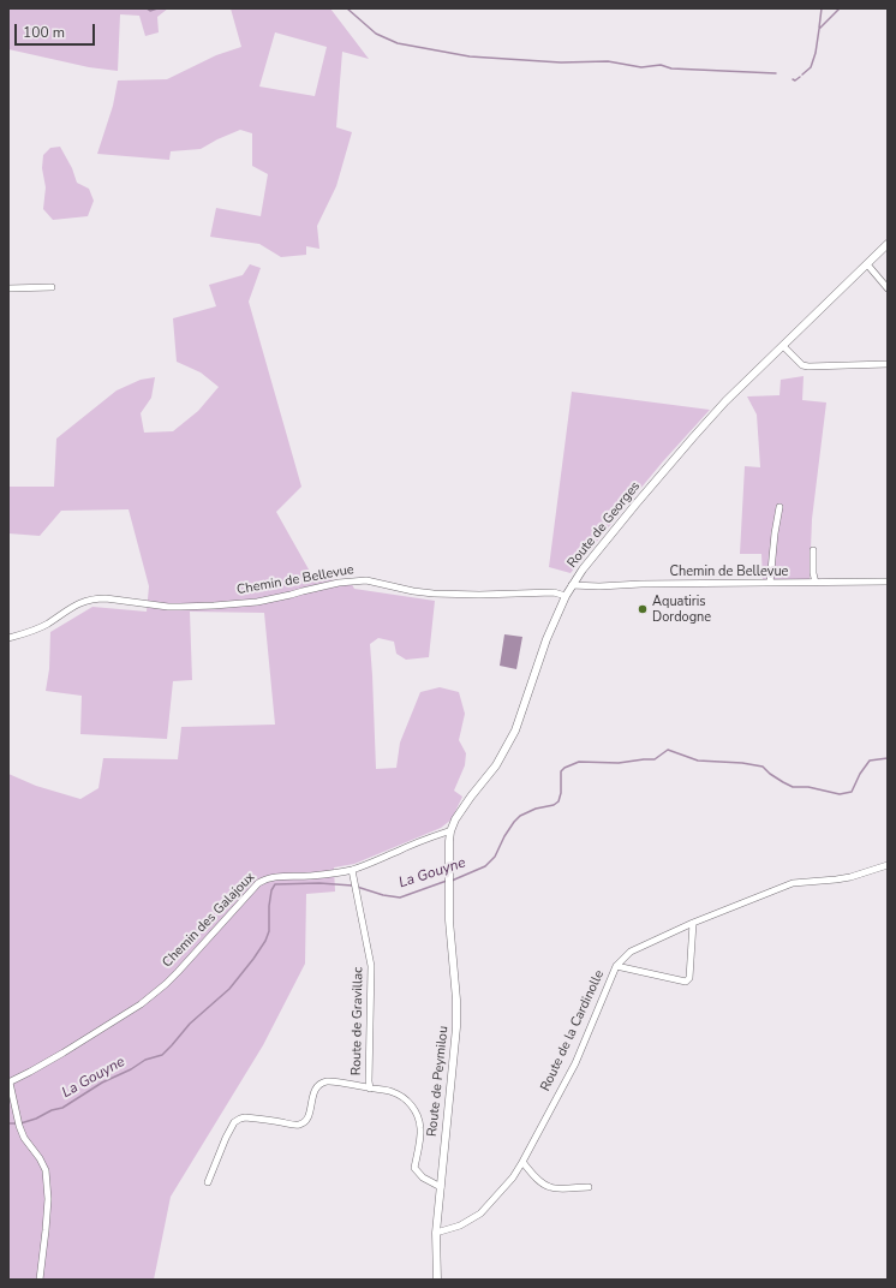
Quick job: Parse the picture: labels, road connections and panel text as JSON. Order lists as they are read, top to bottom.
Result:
{
  "streets": {
    "street": [
      "Route de Georges",
      "Chemin de Bellevue",
      "Chemin des Galajoux",
      "Route de Gravillac",
      "Route de la Cardinolle",
      "Route de Peymilou"
    ]
  },
  "crossings": [
    ["Route de Georges", "Chemin de Bellevue"],
    ["Route de Georges", "Chemin des Galajoux"],
    ["Route de Georges", "Route de Peymilou"],
    ["Chemin des Galajoux", "Route de Gravillac"],
    ["Route de la Cardinolle", "Route de Peymilou"]
  ],
  "water": ["La Gouyne"],
  "places": ["Aquatiris Dordogne"],
  "scale_bar": "100 m"
}
